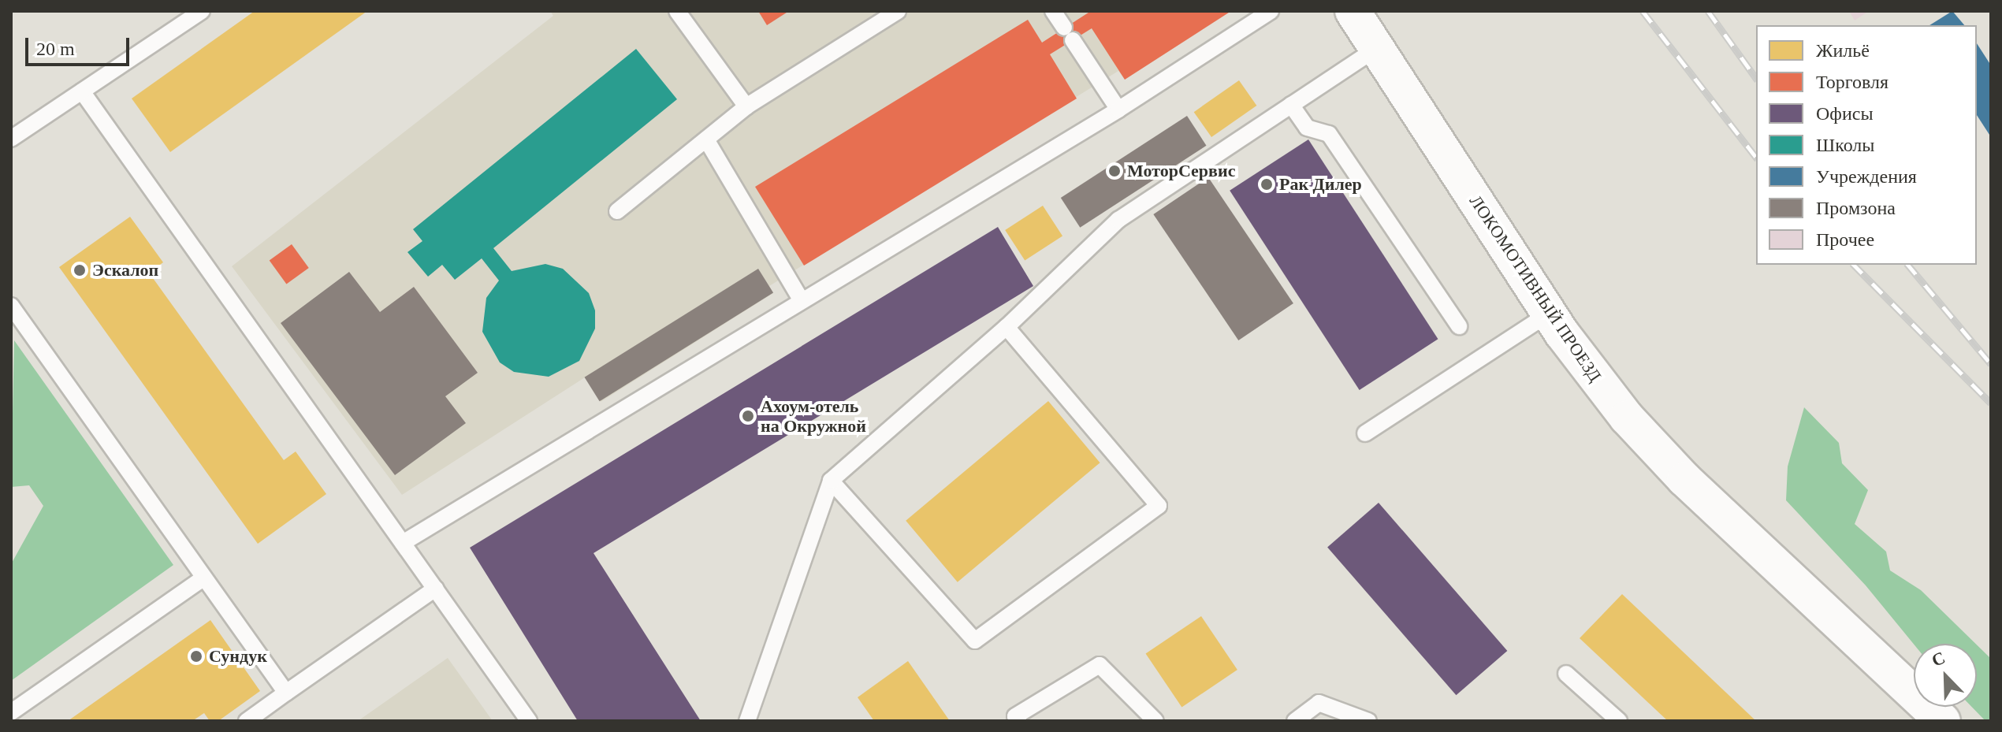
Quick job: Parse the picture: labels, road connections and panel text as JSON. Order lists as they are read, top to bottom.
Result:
{
  "streets": {
    "street": ["ЛОКОМОТИВНЫЙ ПРОЕЗД"]
  },
  "places": [
    "МоторСервис",
    "Рак Дилер",
    "Эскалоп",
    "Ахоум-отель на Окружной",
    "Сундук"
  ],
  "legend": [
    "Жильё",
    "Торговля",
    "Офисы",
    "Школы",
    "Учреждения",
    "Промзона",
    "Прочее"
  ],
  "scale_bar": "20 m",
  "north": "top left"
}
